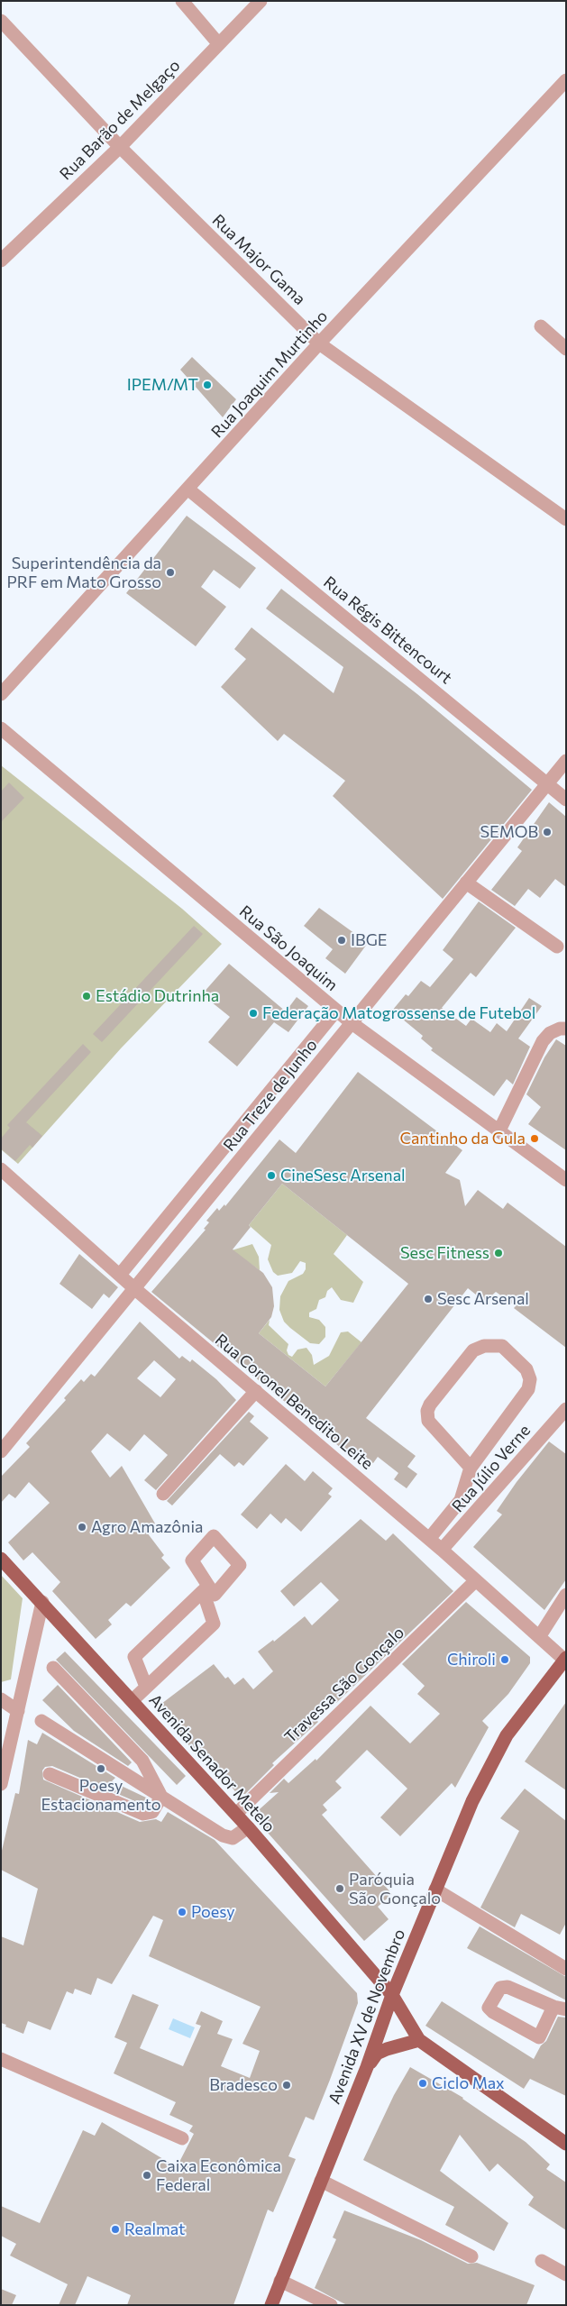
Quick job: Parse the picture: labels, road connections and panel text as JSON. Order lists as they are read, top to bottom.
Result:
{
  "streets": {
    "main road": ["Avenida Senador Metelo", "Avenida XV de Novembro"],
    "street": [
      "Rua Barão de Melgaço",
      "Rua Major Gama",
      "Rua Joaquim Murtinho",
      "Rua Régis Bittencourt",
      "Rua São Joaquim",
      "Rua Treze de Junho",
      "Rua Coronel Benedito Leite",
      "Rua Júlio Verne",
      "Travessa São Gonçalo"
    ]
  },
  "crossings": [
    ["Rua Barão de Melgaço", "Rua Major Gama"],
    ["Rua Major Gama", "Rua Joaquim Murtinho"],
    ["Rua Joaquim Murtinho", "Rua Régis Bittencourt"],
    ["Rua Régis Bittencourt", "Rua Treze de Junho"],
    ["Rua São Joaquim", "Rua Treze de Junho"],
    ["Rua Treze de Junho", "Rua Coronel Benedito Leite"],
    ["Rua Coronel Benedito Leite", "Rua Júlio Verne"],
    ["Rua Coronel Benedito Leite", "Travessa São Gonçalo"],
    ["Rua Coronel Benedito Leite", "Avenida XV de Novembro"],
    ["Travessa São Gonçalo", "Avenida Senador Metelo"],
    ["Avenida Senador Metelo", "Avenida XV de Novembro"]
  ],
  "places": [
    "IPEM/MT",
    "Superintendência da PRF em Mato Grosso",
    "SEMOB",
    "IBGE",
    "Estádio Dutrinha",
    "Federação Matogrossense de Futebol",
    "Cantinho da Gula",
    "CineSesc Arsenal",
    "Sesc Fitness",
    "Sesc Arsenal",
    "Agro Amazônia",
    "Chiroli",
    "Poesy Estacionamento",
    "Paróquia São Gonçalo",
    "Poesy",
    "Ciclo Max",
    "Bradesco",
    "Caixa Econômica Federal",
    "Realmat"
  ]
}
